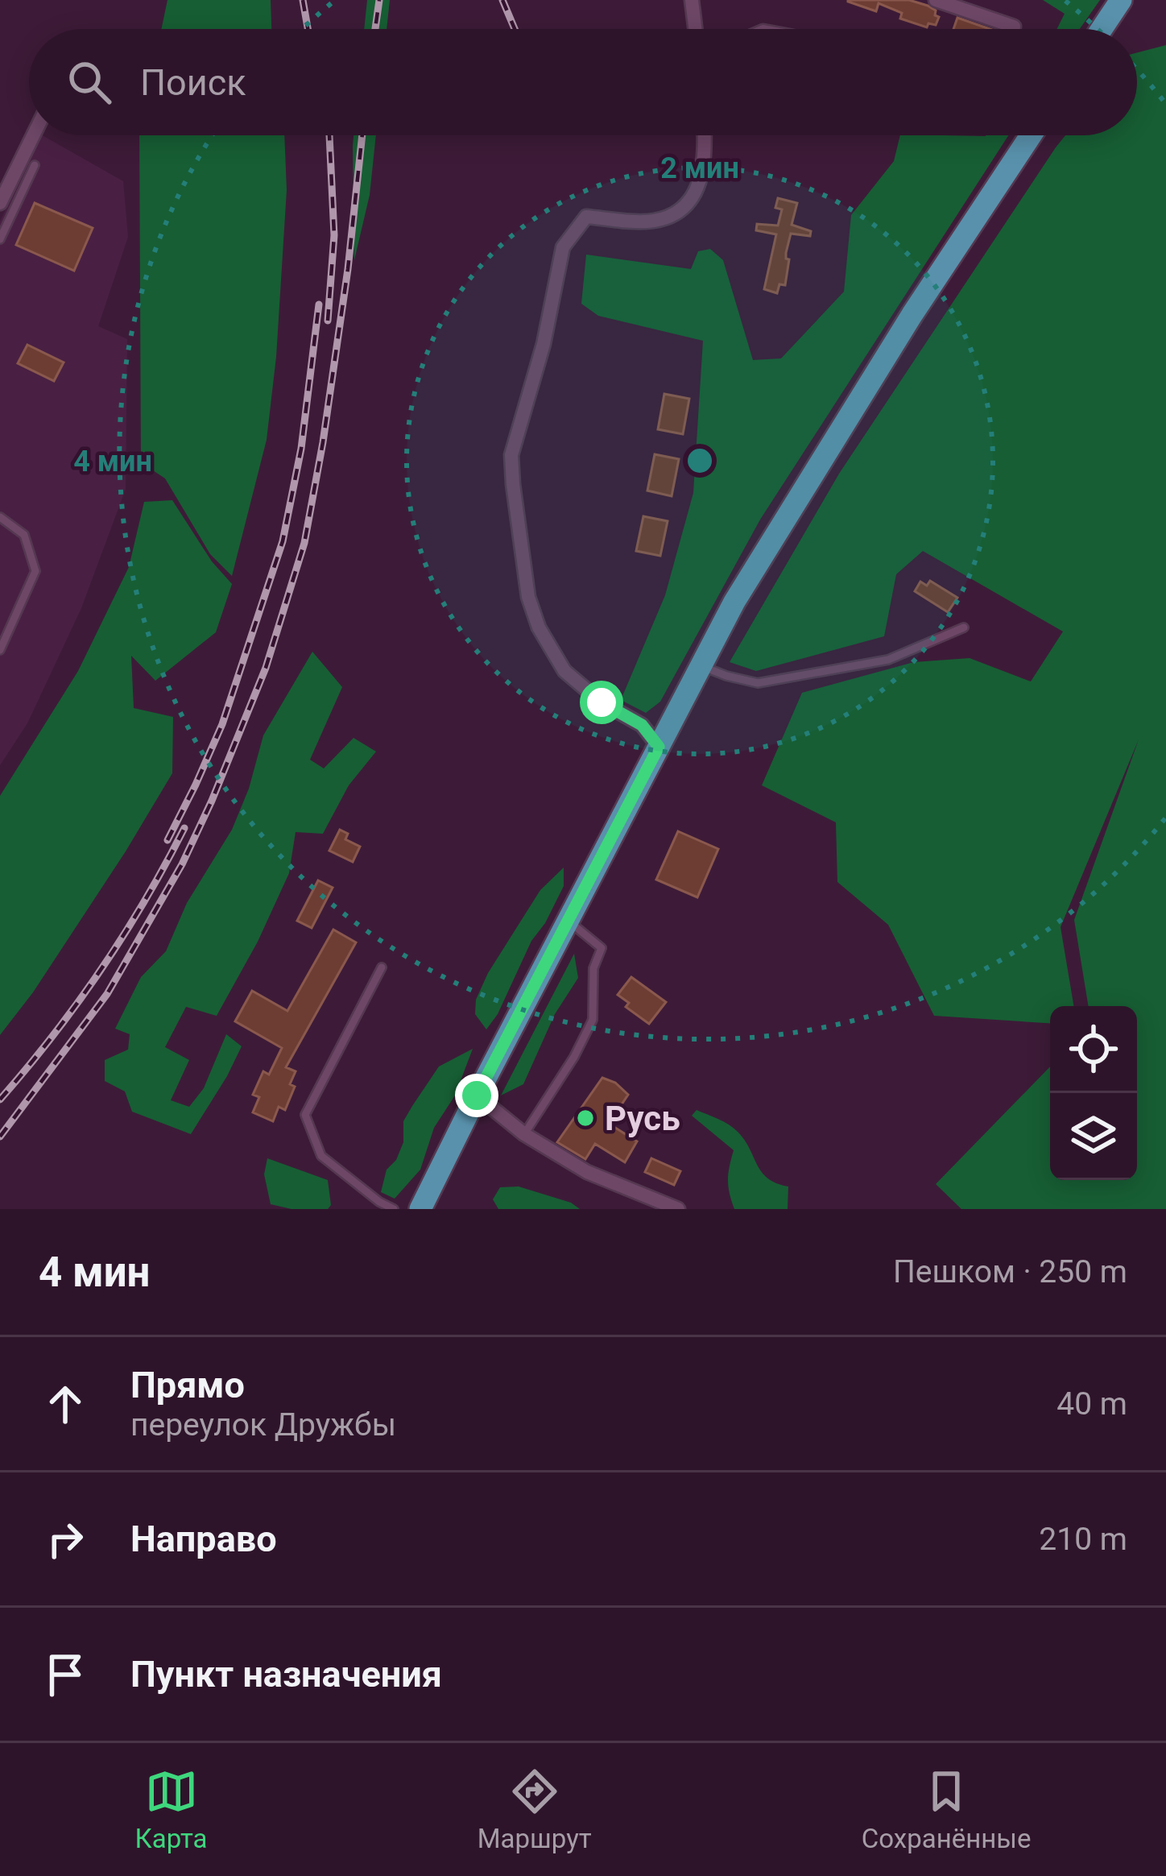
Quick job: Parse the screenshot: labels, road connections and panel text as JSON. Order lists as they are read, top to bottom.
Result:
{
  "places": ["Русь"],
  "page": {
    "search": "Поиск",
    "heading": ["4 мин", "Пешком · 250 m"],
    "list": [
      ["Прямо", "переулок Дружбы", "40 m"],
      ["Направо", "210 m"],
      "Пункт назначения"
    ],
    "nav": ["Карта", "Маршрут", "Сохранённые"]
  },
  "rings": ["2 мин", "4 мин"]
}
